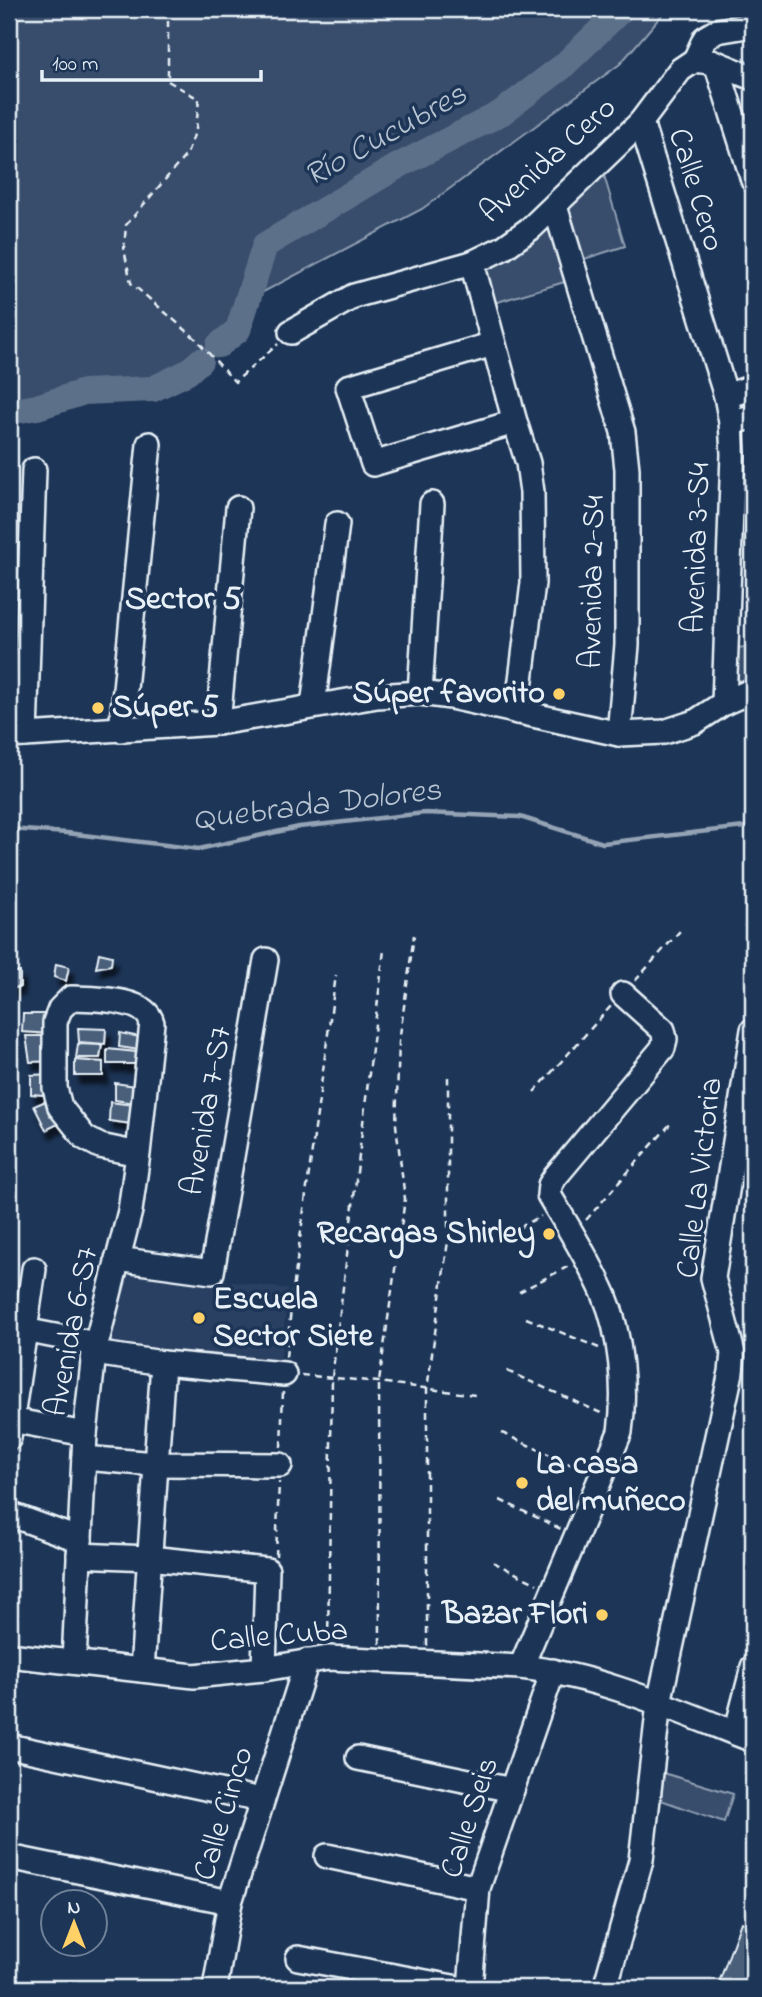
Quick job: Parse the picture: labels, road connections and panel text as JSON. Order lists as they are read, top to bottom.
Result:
{
  "streets": {
    "street": [
      "Avenida Cero",
      "Calle Cero",
      "Avenida 3-S4",
      "Avenida 2-S4",
      "Avenida 7-S7",
      "Calle La Victoria",
      "Avenida 6-S7",
      "Calle Cuba",
      "Calle Cinco",
      "Calle Seis"
    ]
  },
  "crossings": [
    ["Avenida Cero", "Calle Cero"],
    ["Avenida Cero", "Avenida 2-S4"],
    ["Calle Cero", "Avenida 3-S4"],
    ["Avenida 7-S7", "Avenida 6-S7"],
    ["Calle La Victoria", "Calle Cuba"],
    ["Avenida 6-S7", "Calle Cuba"],
    ["Calle Cuba", "Calle Cinco"],
    ["Calle Cuba", "Calle Seis"]
  ],
  "districts": ["Sector 5"],
  "water": ["Río Cucubres", "Quebrada Dolores"],
  "places": [
    "Súper favorito",
    "Súper 5",
    "Recargas Shirley",
    "Escuela Sector Siete",
    "La casa del muñeco",
    "Bazar Flori"
  ],
  "scale_bar": "100 m",
  "north": "top"
}
